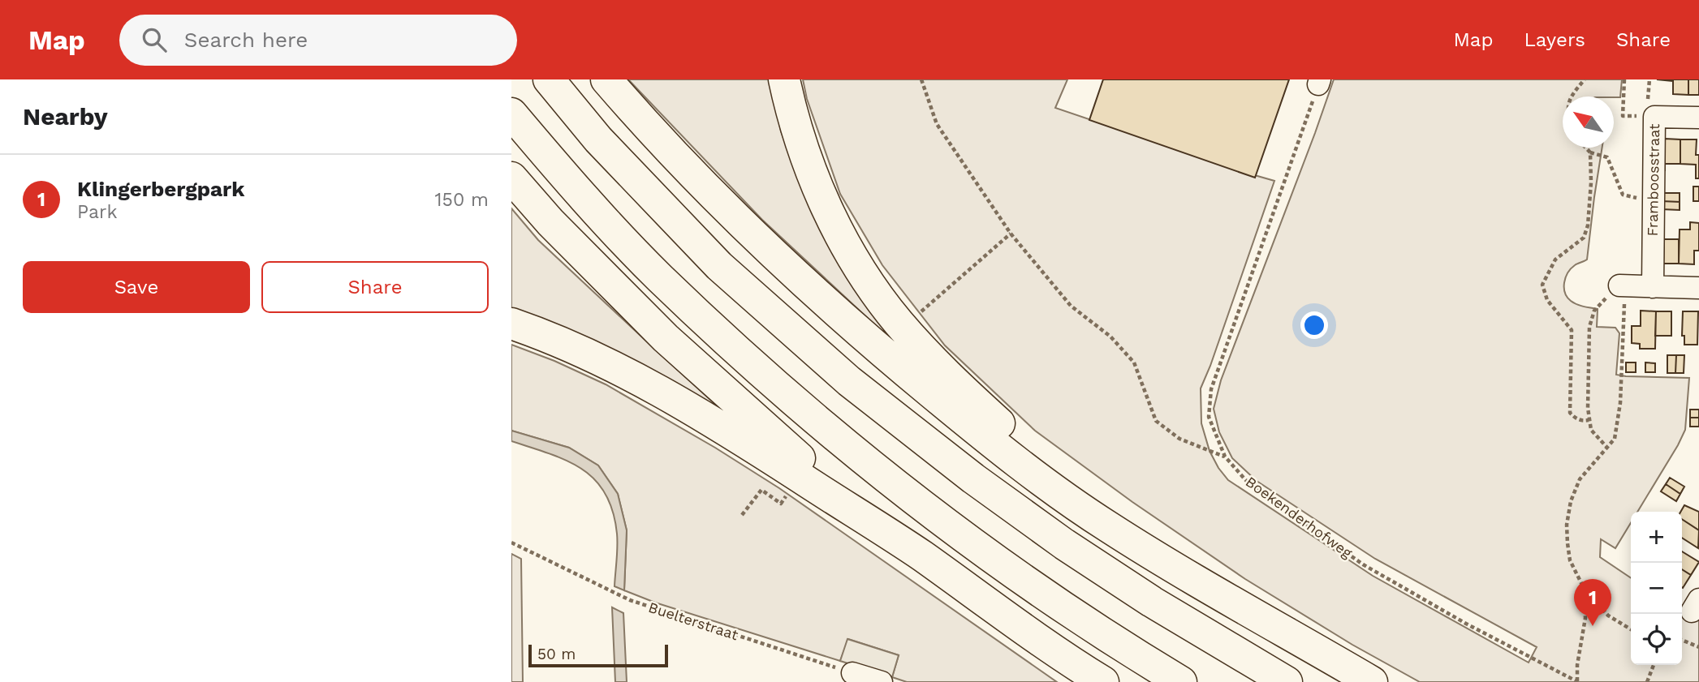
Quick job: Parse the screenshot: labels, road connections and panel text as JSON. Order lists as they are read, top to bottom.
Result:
{
  "streets": {
    "street": ["Framboosstraat"],
    "path": ["Boekenderhofweg", "Buelterstraat"]
  },
  "scale_bar": "50 m",
  "north": "top left",
  "page": {
    "header": "Map",
    "search": "Search here",
    "nav": ["Map", "Layers", "Share"],
    "heading": "Nearby",
    "list": [
      {
        "mark": "1",
        "name": "Klingerbergpark",
        "note": "Park",
        "value": "150 m"
      }
    ],
    "buttons": ["Save", "Share"],
    "map_buttons": ["+", "−"],
    "pins": "1",
    "scale": "50 m"
  }
}
